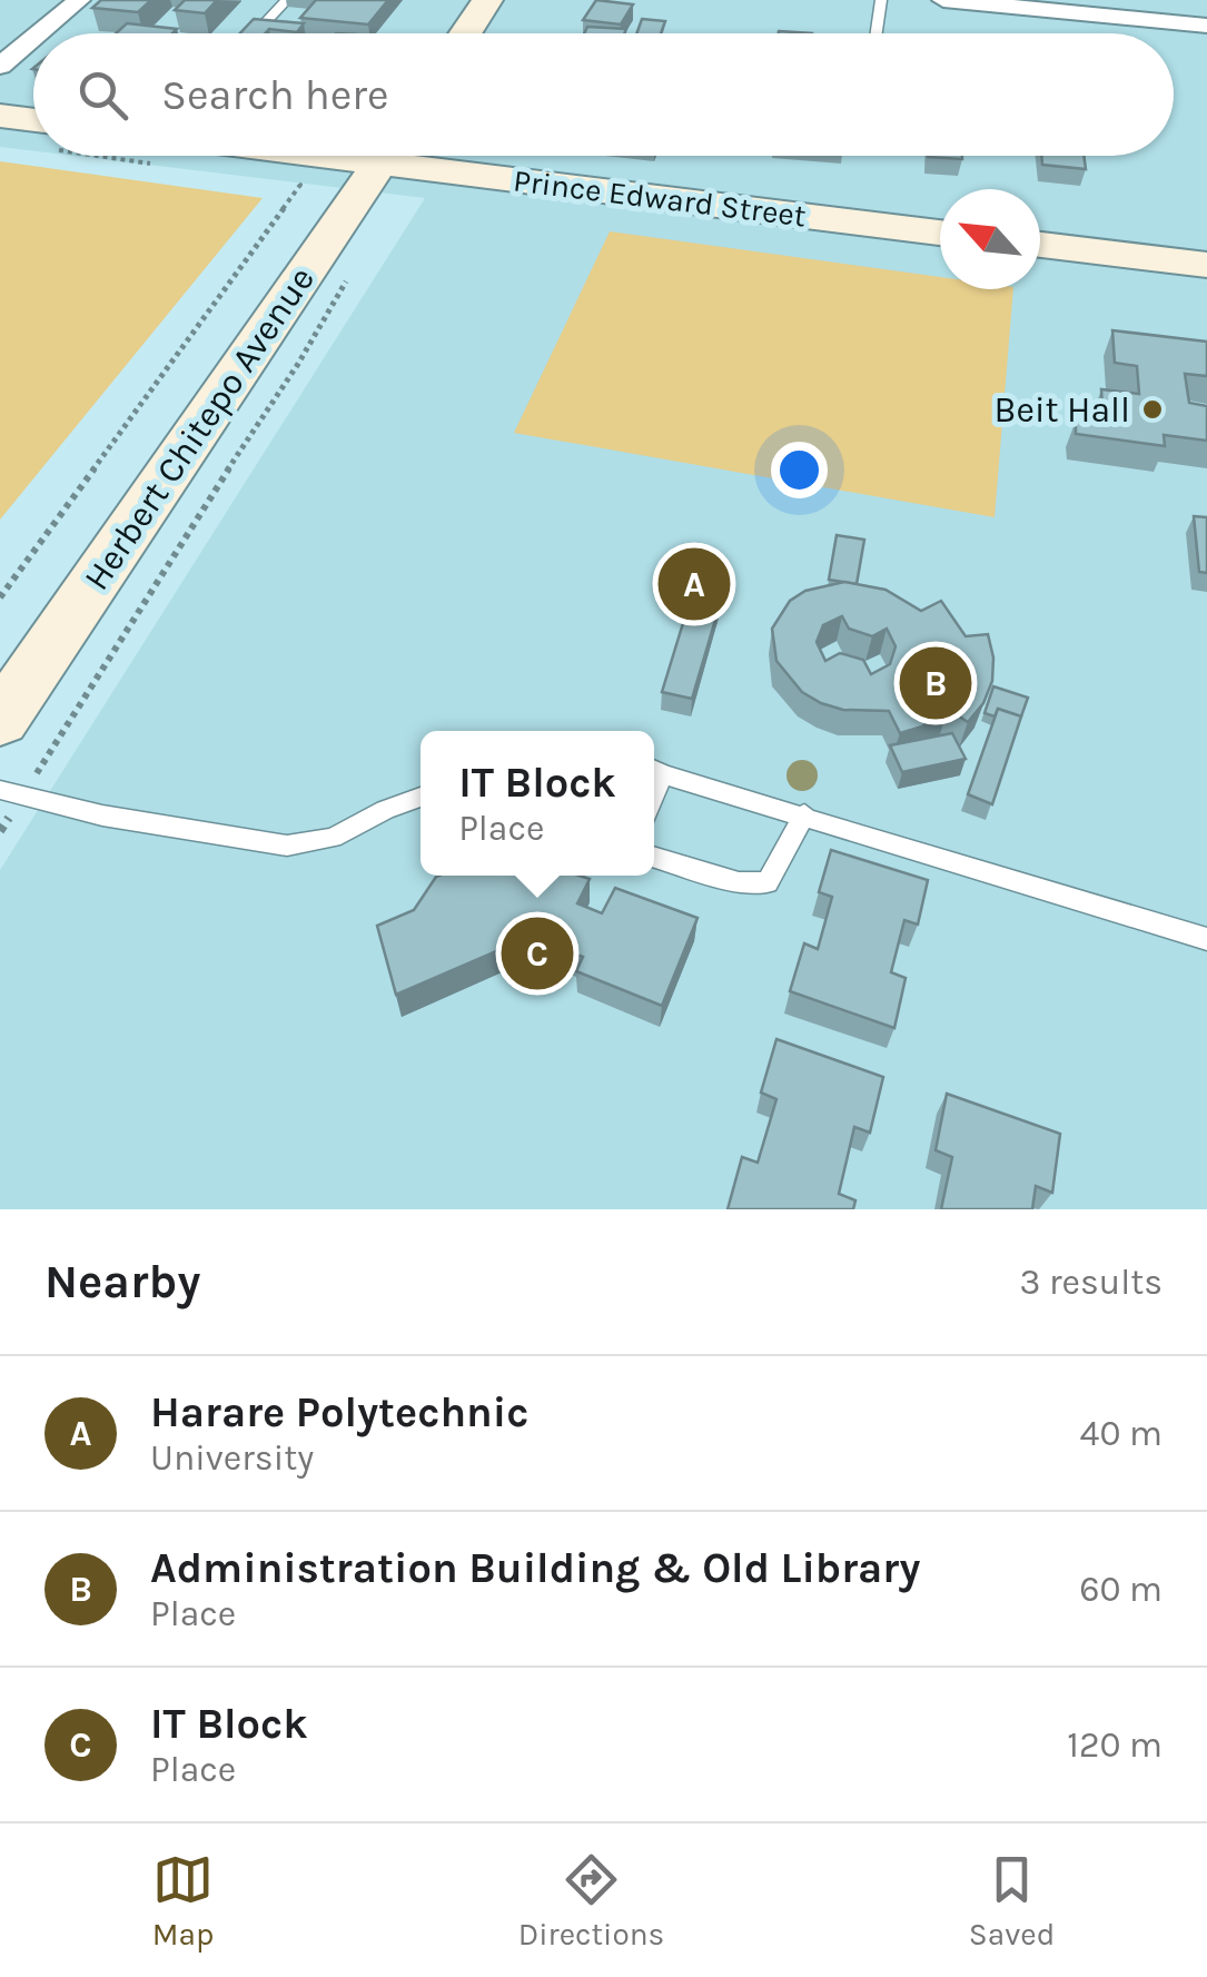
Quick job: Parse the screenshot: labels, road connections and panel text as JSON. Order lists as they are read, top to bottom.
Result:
{
  "streets": {
    "main road": ["Prince Edward Street", "Herbert Chitepo Avenue"]
  },
  "places": ["Beit Hall"],
  "north": "top left",
  "page": {
    "search": "Search here",
    "pins": ["A", "B", "C"],
    "popup": ["IT Block", "Place"],
    "heading": ["Nearby", "3 results"],
    "list": [
      {
        "mark": "A",
        "name": "Harare Polytechnic",
        "note": "University",
        "value": "40 m"
      },
      {
        "mark": "B",
        "name": "Administration Building & Old Library",
        "note": "Place",
        "value": "60 m"
      },
      {
        "mark": "C",
        "name": "IT Block",
        "note": "Place",
        "value": "120 m"
      }
    ],
    "nav": ["Map", "Directions", "Saved"]
  }
}
